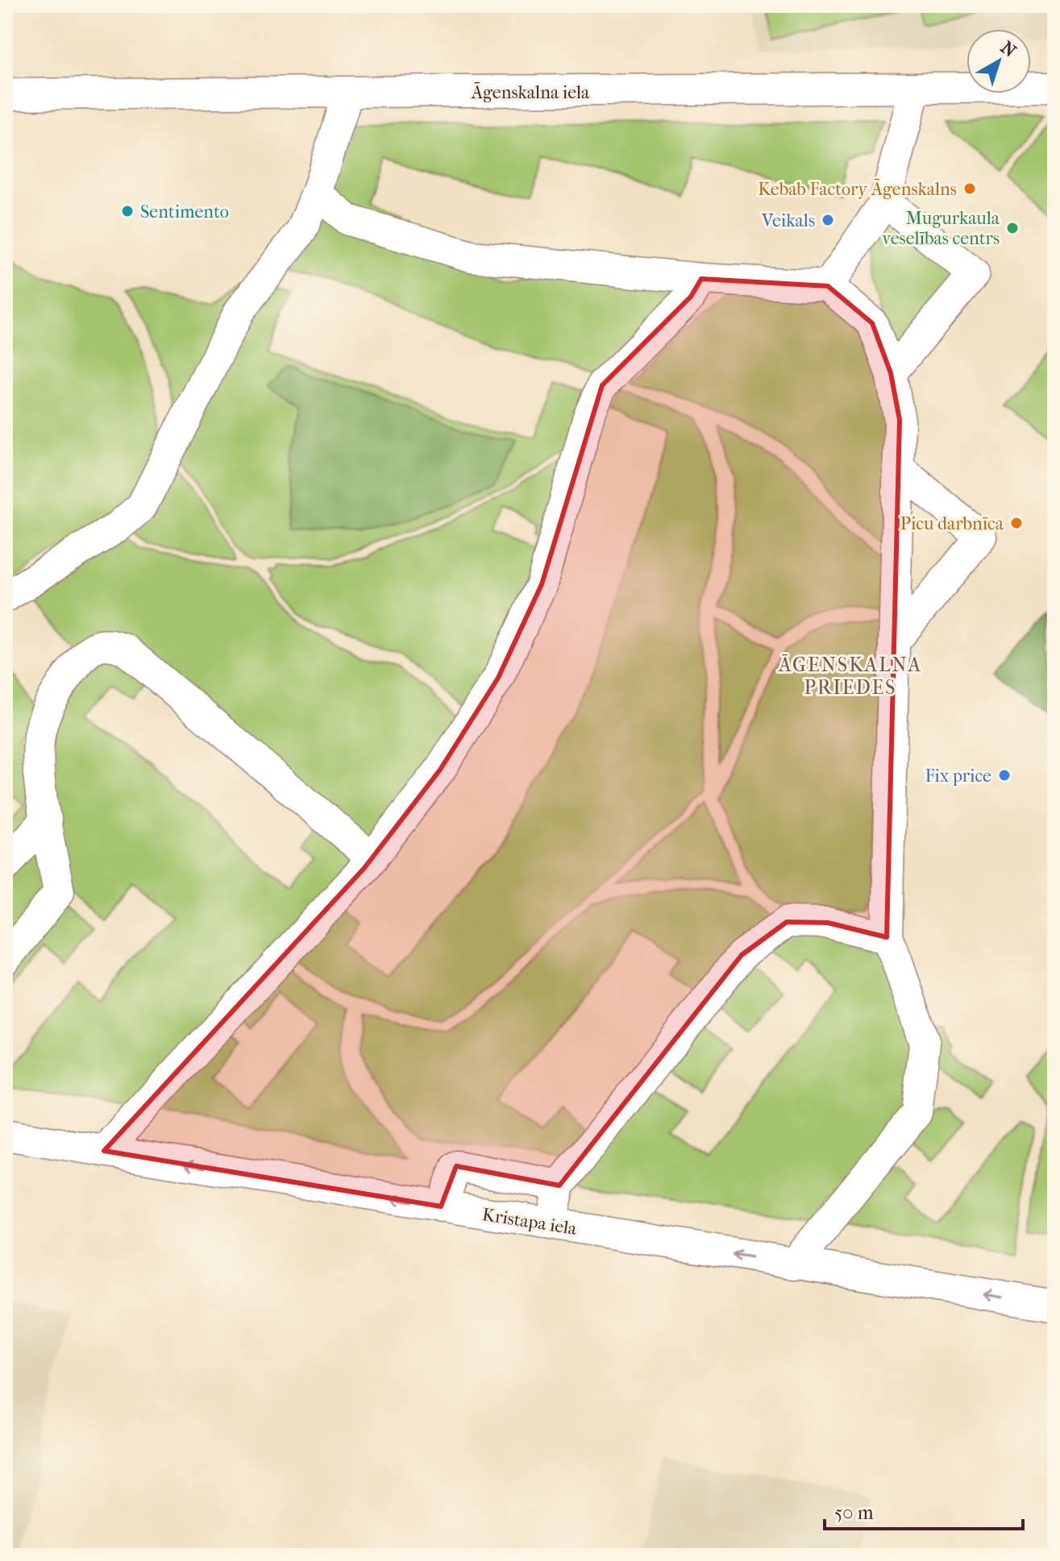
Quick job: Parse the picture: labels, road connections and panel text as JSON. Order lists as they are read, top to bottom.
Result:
{
  "streets": {
    "street": ["Āgenskalna iela", "Kristapa iela"]
  },
  "one_way": ["Kristapa iela"],
  "districts": ["ĀGENSKALNA PRIEDES"],
  "places": [
    "Kebab Factory Āgenskalns",
    "Sentimento",
    "Veikals",
    "Mugurkaula veselības centrs",
    "Picu darbnīca",
    "Fix price"
  ],
  "scale_bar": "50 m",
  "north": "top right"
}
